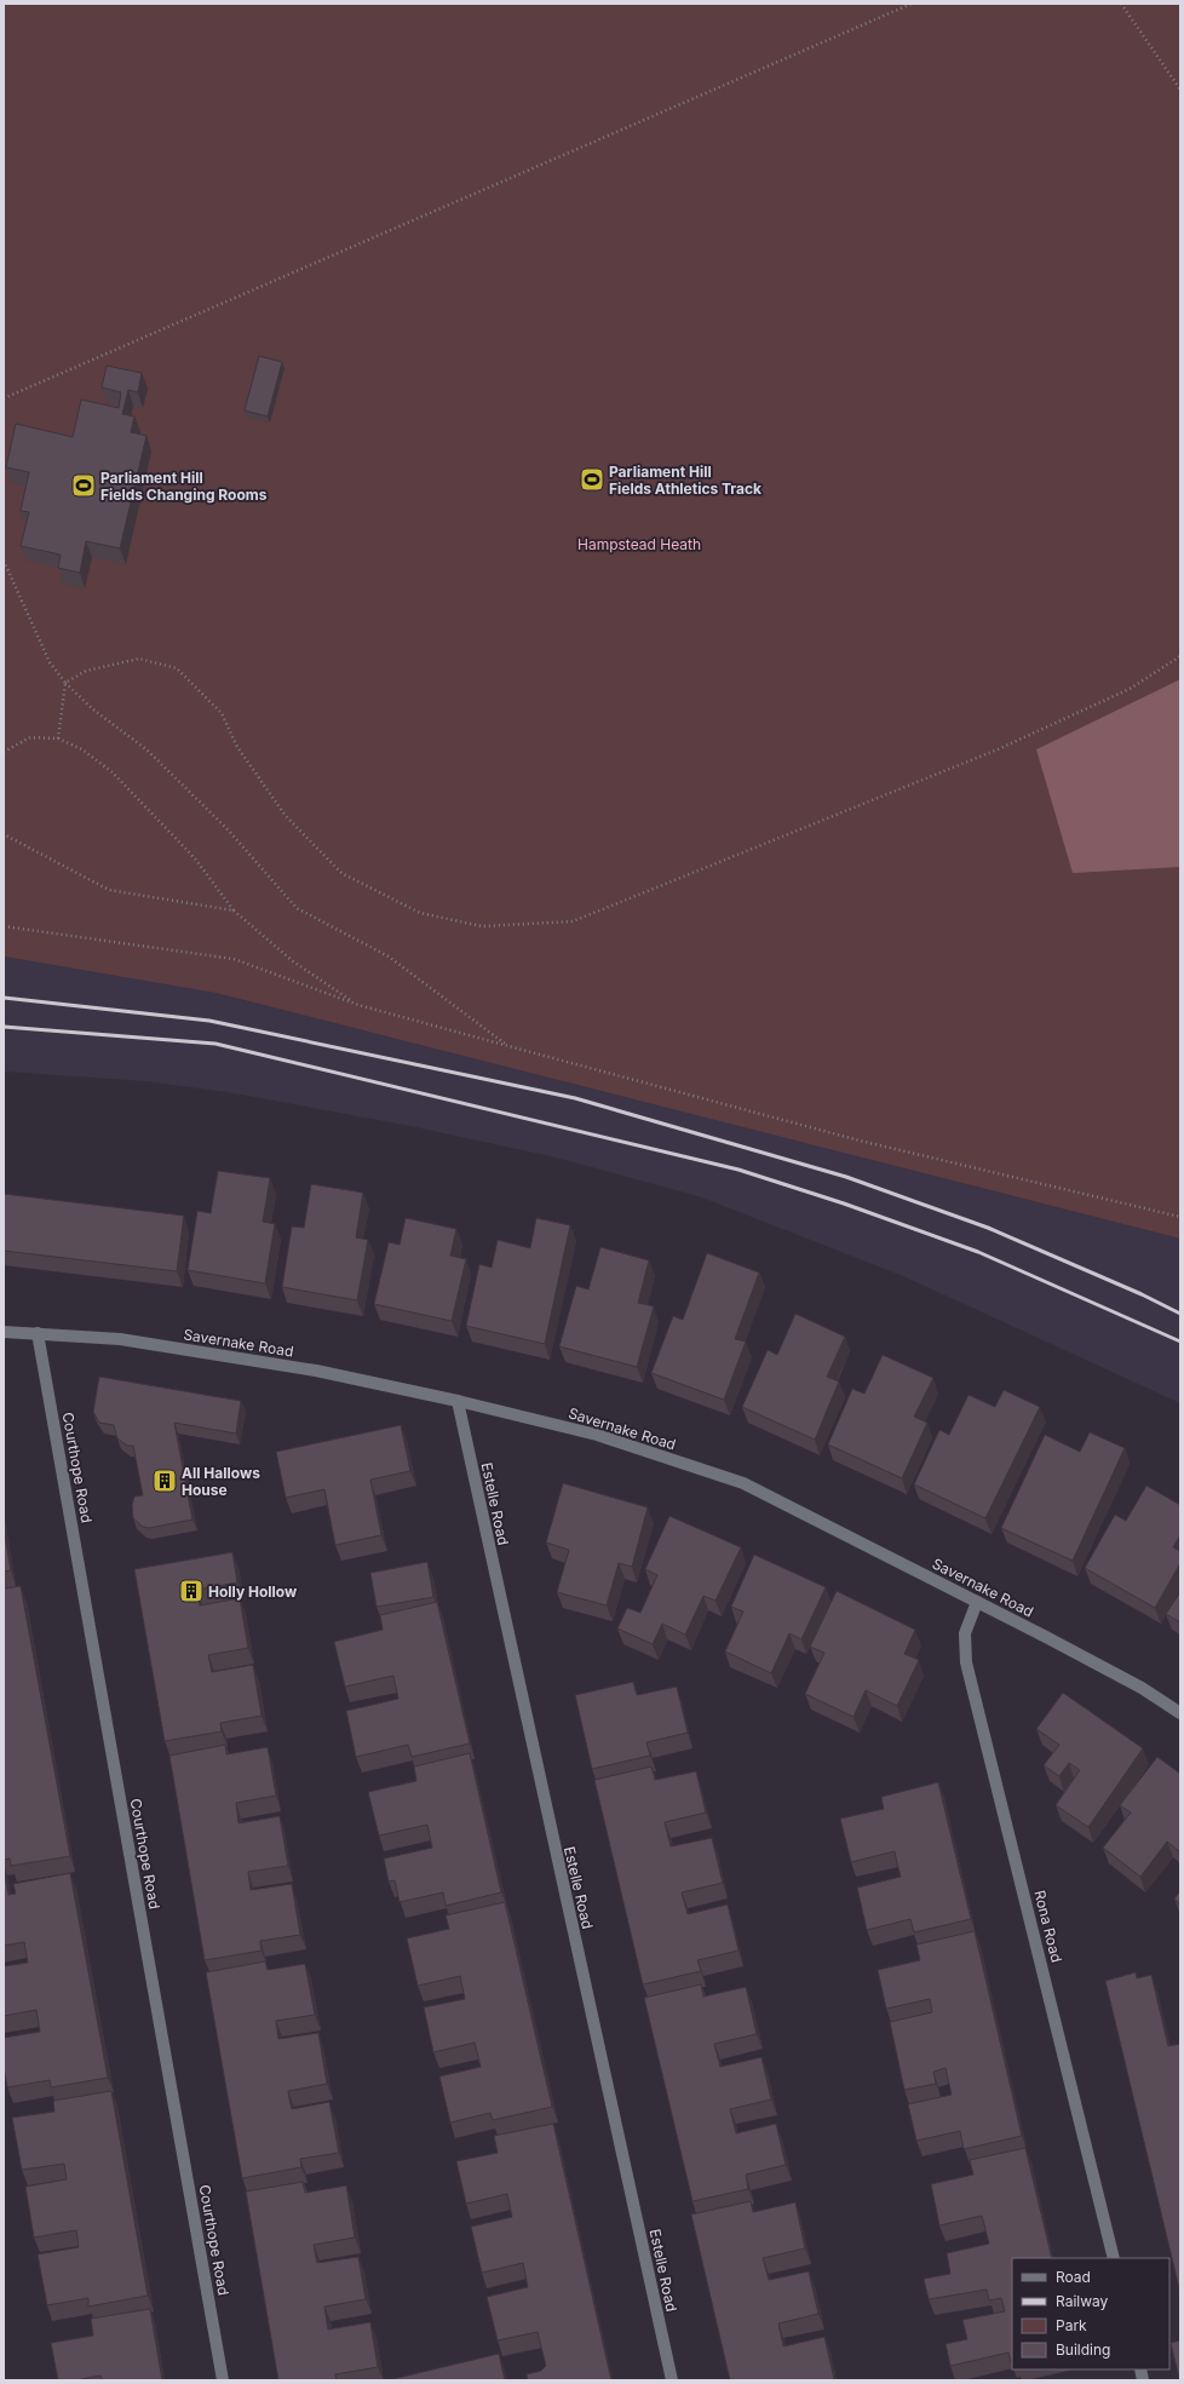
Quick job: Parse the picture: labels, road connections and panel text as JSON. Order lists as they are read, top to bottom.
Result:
{
  "streets": {
    "street": [
      "Savernake Road",
      "Courthope Road",
      "Estelle Road",
      "Rona Road"
    ]
  },
  "crossings": [
    ["Savernake Road", "Courthope Road"],
    ["Savernake Road", "Estelle Road"],
    ["Savernake Road", "Rona Road"]
  ],
  "parks": ["Hampstead Heath"],
  "places": {
    "sports": ["Parliament Hill Fields Athletics Track", "Parliament Hill Fields Changing Rooms"],
    "building": ["All Hallows House", "Holly Hollow"]
  },
  "legend": [
    "Road",
    "Railway",
    "Park",
    "Building"
  ]
}
